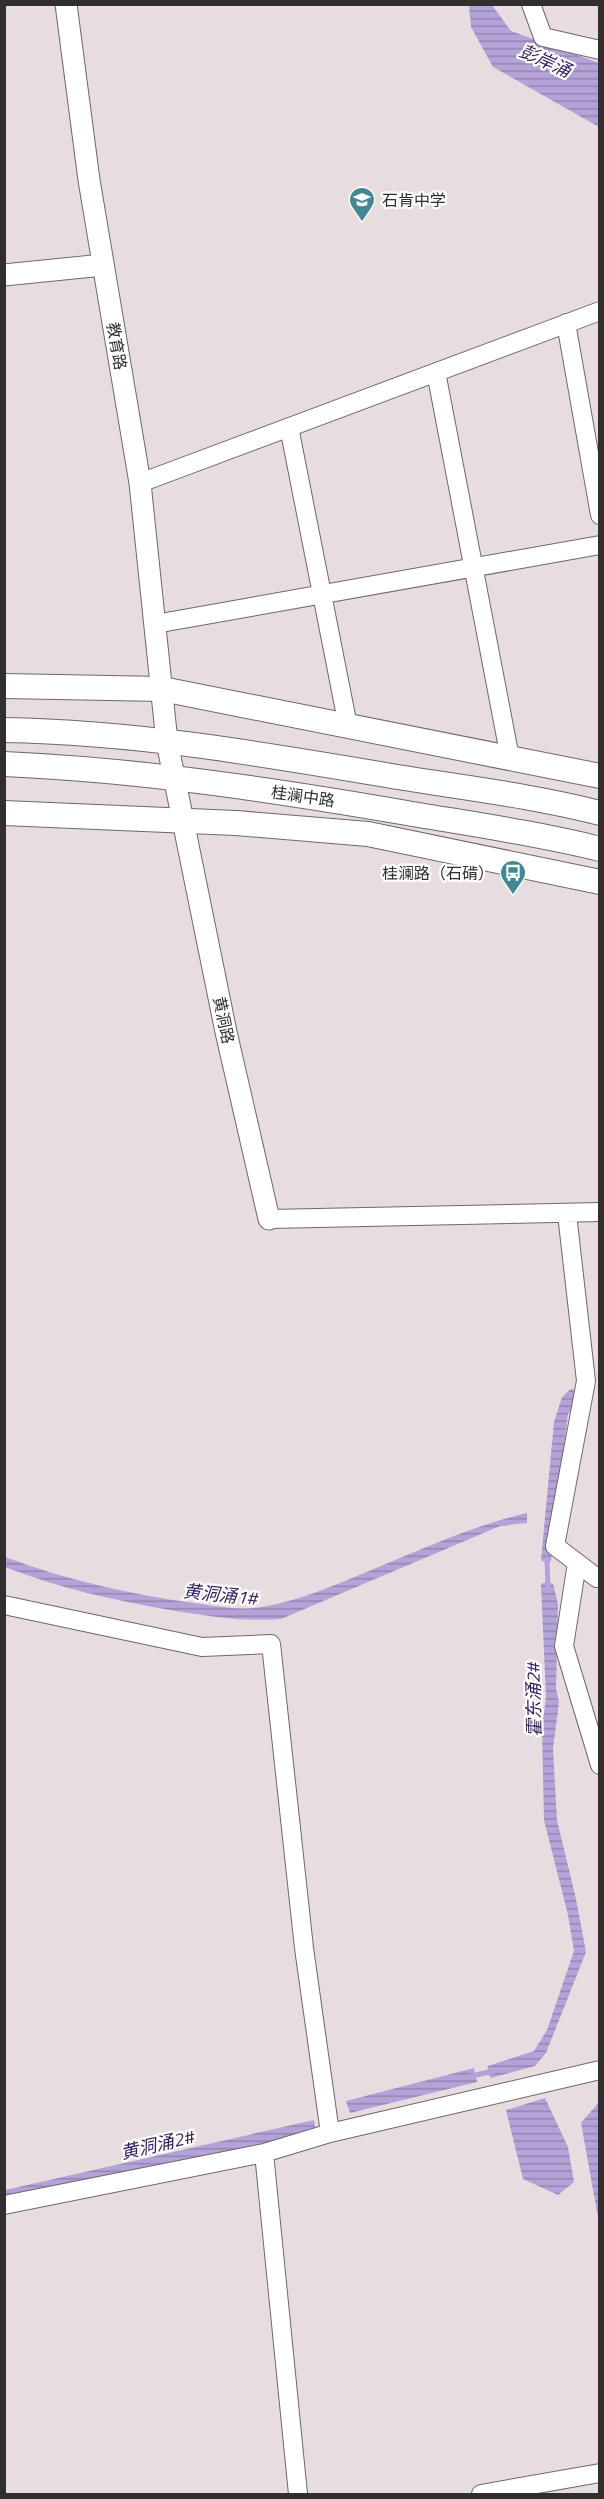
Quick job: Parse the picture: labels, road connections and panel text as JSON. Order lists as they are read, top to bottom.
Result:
{
  "streets": {
    "main road": ["桂澜中路"],
    "street": ["教育路", "黄洞路"]
  },
  "crossings": [
    ["教育路", "桂澜中路"],
    ["教育路", "黄洞路"],
    ["桂澜中路", "黄洞路"]
  ],
  "water": [
    "彭岸涌",
    "黄洞涌1#",
    "霍东涌2#",
    "黄洞涌2#"
  ],
  "places": {
    "school or university": ["石肯中学"],
    "bus stop": ["桂澜路（石𬒔）"]
  }
}
